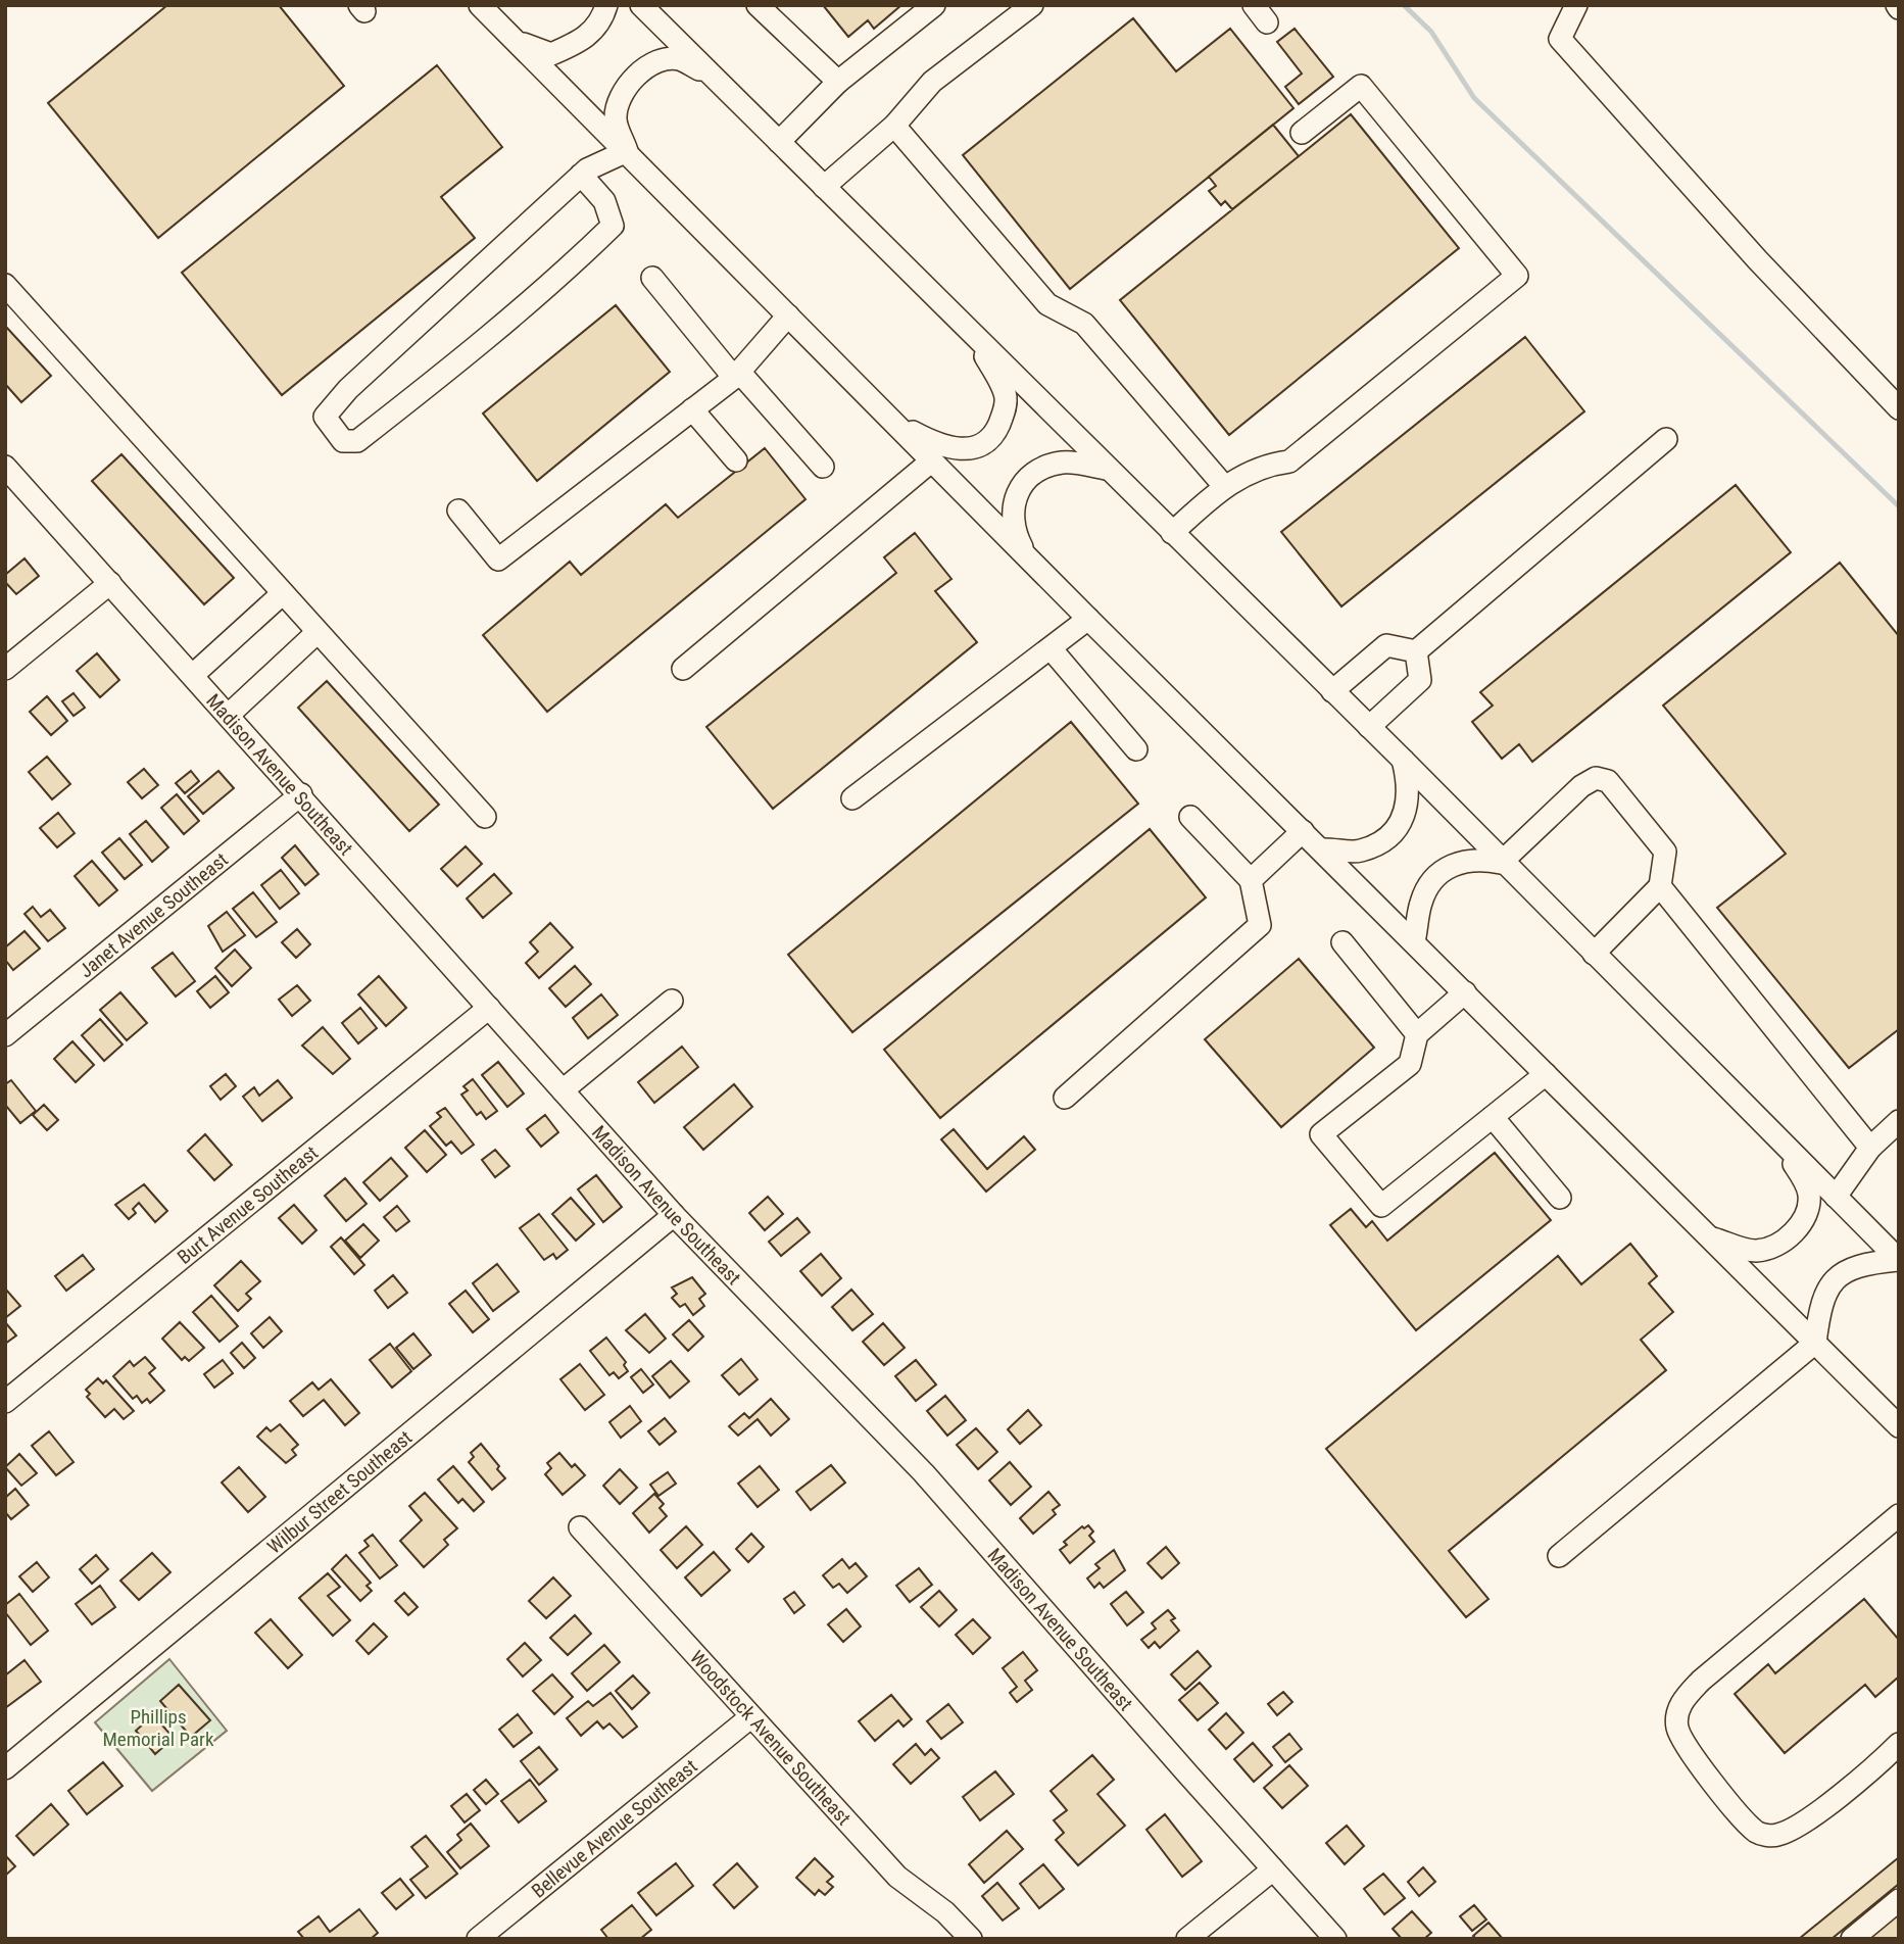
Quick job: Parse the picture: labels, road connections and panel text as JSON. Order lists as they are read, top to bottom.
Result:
{
  "streets": {
    "street": [
      "Madison Avenue Southeast",
      "Janet Avenue Southeast",
      "Burt Avenue Southeast",
      "Wilbur Street Southeast",
      "Woodstock Avenue Southeast",
      "Bellevue Avenue Southeast"
    ]
  },
  "crossings": [
    ["Madison Avenue Southeast", "Janet Avenue Southeast"],
    ["Madison Avenue Southeast", "Burt Avenue Southeast"],
    ["Madison Avenue Southeast", "Wilbur Street Southeast"],
    ["Woodstock Avenue Southeast", "Bellevue Avenue Southeast"]
  ],
  "parks": ["Phillips Memorial Park"]
}
